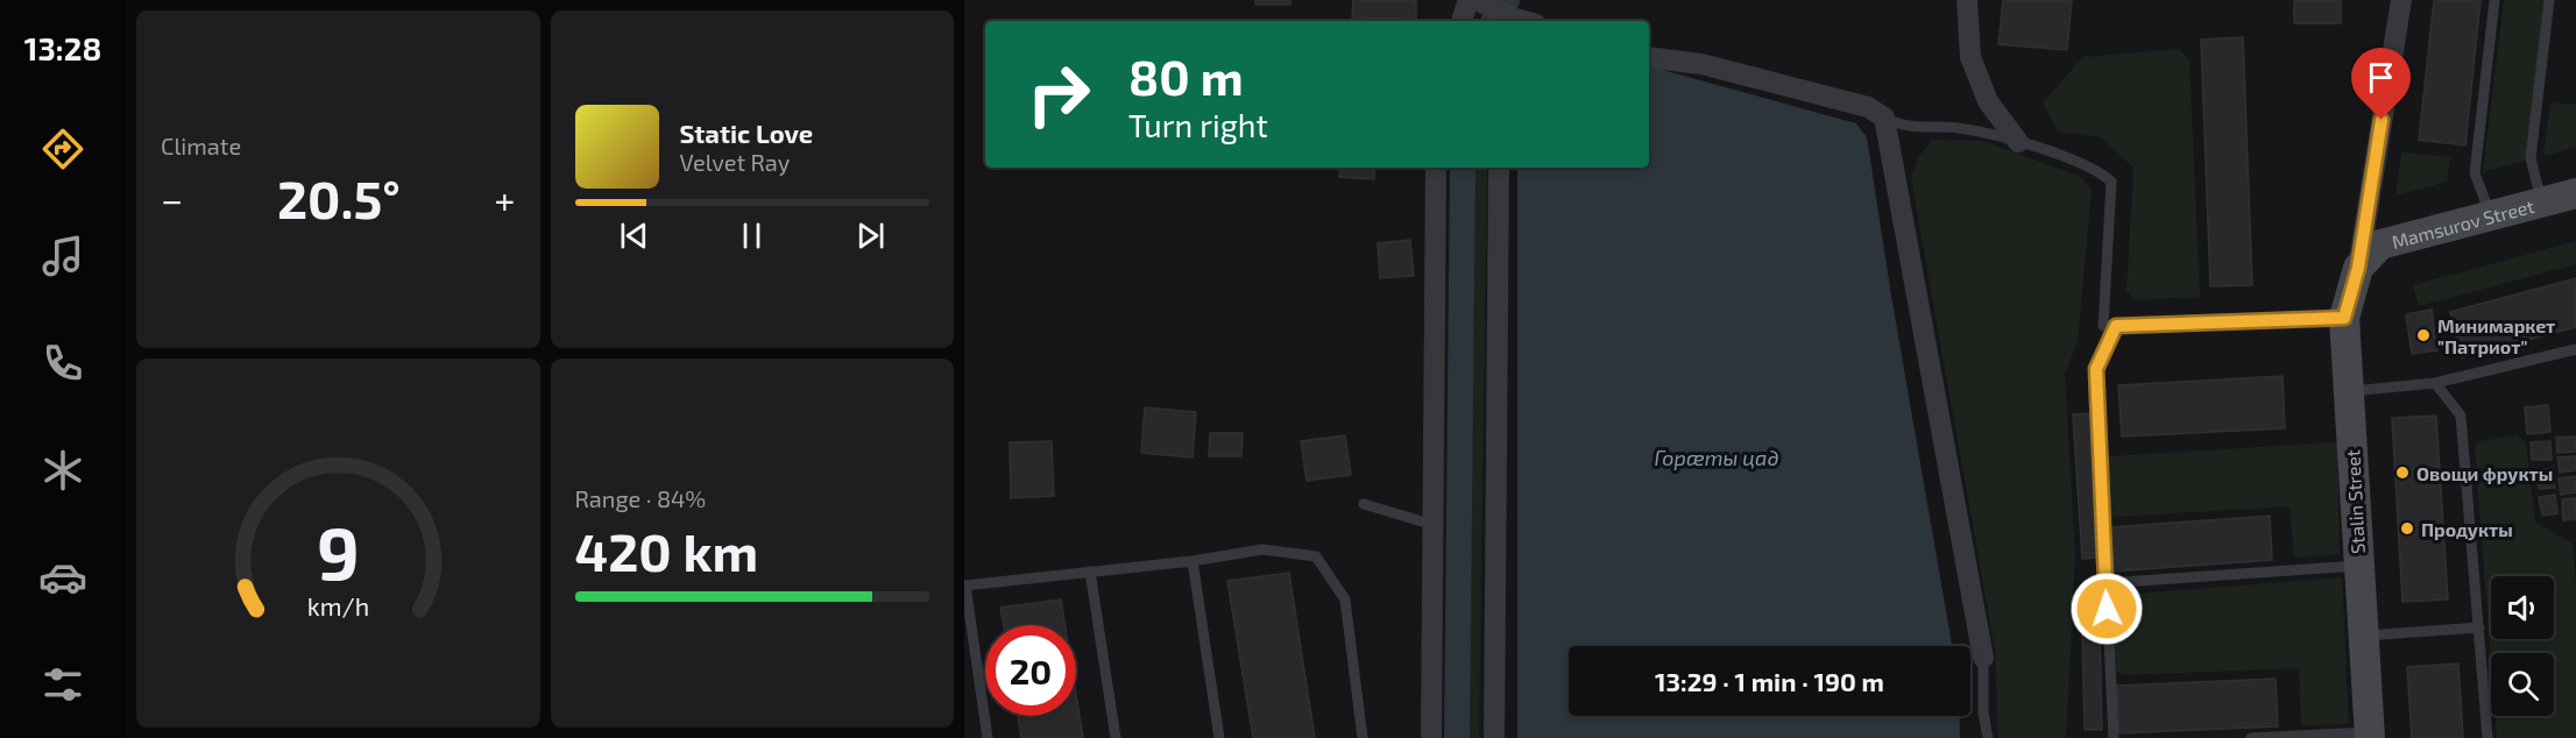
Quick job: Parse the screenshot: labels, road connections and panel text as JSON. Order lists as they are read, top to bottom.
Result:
{
  "streets": {
    "street": ["Mamsurov Street", "Stalin Street"]
  },
  "crossings": [
    ["Mamsurov Street", "Stalin Street"]
  ],
  "water": ["Горӕты цад"],
  "places": ["Минимаркет \"Патриот\"", "Овощи фрукты", "Продукты"],
  "page": {
    "tabs": "13:28",
    "tile": [
      "Climate",
      ["Range · 84%", "420 km"]
    ],
    "turn": ["80 m", "Turn right"],
    "song": ["Static Love", "Velvet Ray"],
    "heat": ["−", "20.5°", "+"],
    "limit": "20",
    "trip": "13:29 · 1 min · 190 m",
    "gauge": ["9", "km/h"]
  }
}
